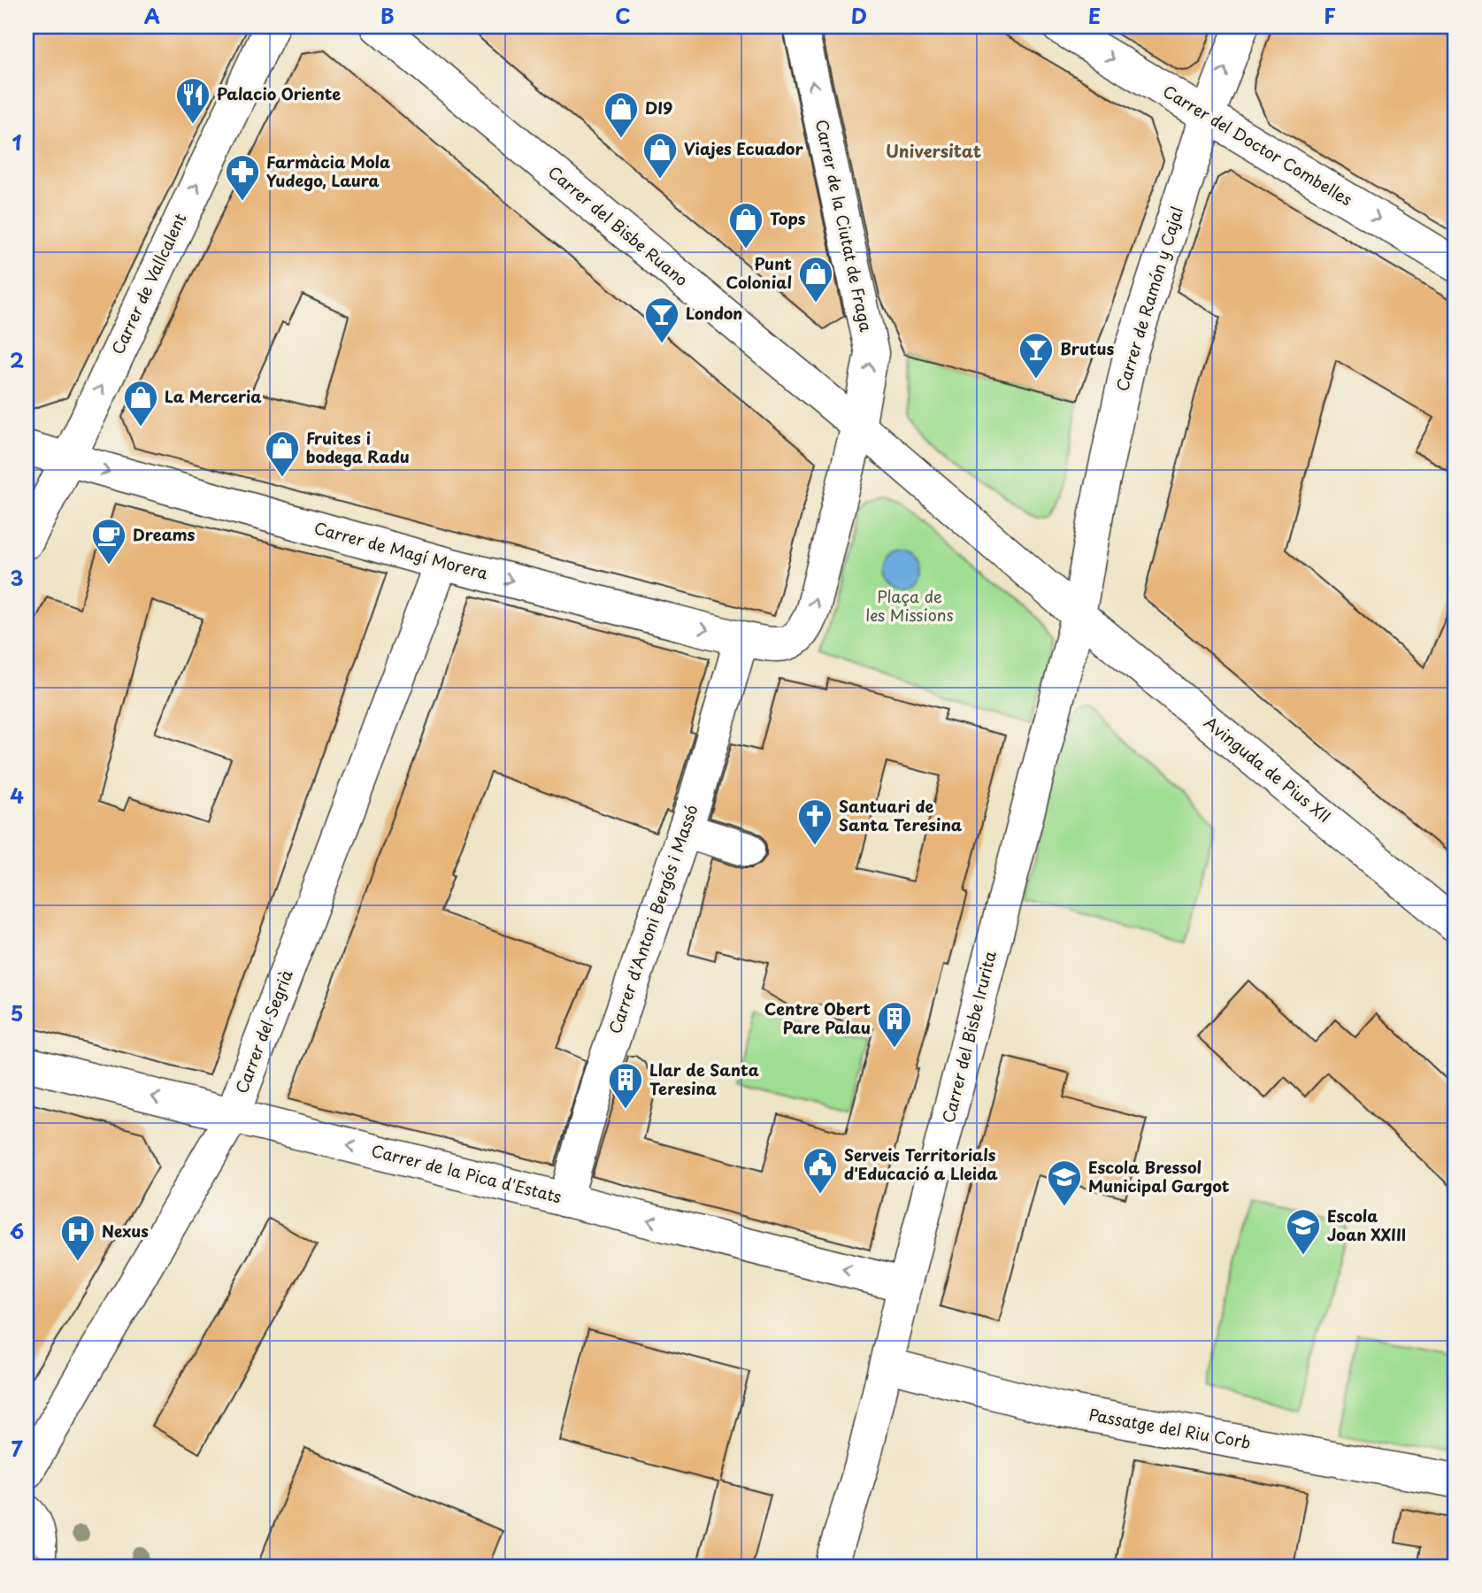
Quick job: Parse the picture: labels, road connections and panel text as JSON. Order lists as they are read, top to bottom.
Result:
{
  "streets": {
    "street": [
      "Carrer del Doctor Combelles",
      "Carrer de la Ciutat de Fraga",
      "Carrer del Bisbe Ruano",
      "Carrer de Vallcalent",
      "Carrer de Ramón y Cajal",
      "Carrer de Magí Morera",
      "Avinguda de Pius XII",
      "Carrer d'Antoni Bergós i Massó",
      "Carrer del Segrià",
      "Carrer del Bisbe Irurita",
      "Carrer de la Pica d'Estats",
      "Passatge del Riu Corb"
    ]
  },
  "crossings": [
    ["Carrer del Doctor Combelles", "Carrer de Ramón y Cajal"],
    ["Carrer de la Ciutat de Fraga", "Carrer del Bisbe Ruano"],
    ["Carrer de la Ciutat de Fraga", "Carrer de Magí Morera"],
    ["Carrer del Bisbe Ruano", "Carrer de Magí Morera"],
    ["Carrer de Vallcalent", "Carrer de Magí Morera"],
    ["Carrer de Ramón y Cajal", "Avinguda de Pius XII"],
    ["Carrer de Ramón y Cajal", "Carrer del Bisbe Irurita"],
    ["Carrer de Magí Morera", "Carrer d'Antoni Bergós i Massó"],
    ["Carrer de Magí Morera", "Carrer del Segrià"],
    ["Avinguda de Pius XII", "Carrer del Bisbe Irurita"],
    ["Carrer d'Antoni Bergós i Massó", "Carrer de la Pica d'Estats"],
    ["Carrer del Segrià", "Carrer de la Pica d'Estats"],
    ["Carrer del Bisbe Irurita", "Carrer de la Pica d'Estats"],
    ["Carrer del Bisbe Irurita", "Passatge del Riu Corb"]
  ],
  "one_way": [
    "Carrer del Doctor Combelles",
    "Carrer de la Ciutat de Fraga",
    "Carrer de Vallcalent",
    "Carrer de Magí Morera",
    "Carrer de la Pica d'Estats"
  ],
  "districts": ["Universitat"],
  "parks": ["Plaça de les Missions"],
  "places": {
    "restaurant": ["Palacio Oriente"],
    "shop": [
      "DI9",
      "Viajes Ecuador",
      "Tops",
      "Punt Colonial",
      "La Merceria",
      "Fruites i bodega Radu"
    ],
    "pharmacy": ["Farmàcia Mola Yudego, Laura"],
    "bar": ["London", "Brutus"],
    "cafe": ["Dreams"],
    "church": ["Santuari de Santa Teresina"],
    "building": ["Centre Obert Pare Palau", "Llar de Santa Teresina"],
    "public building": ["Serveis Territorials d'Educació a Lleida"],
    "school or university": ["Escola Bressol Municipal Gargot", "Escola Joan XXIII"],
    "hospital": ["Nexus"]
  },
  "grid": {
    "columns": [
      "A",
      "B",
      "C",
      "D",
      "E",
      "F"
    ],
    "rows": [
      "1",
      "2",
      "3",
      "4",
      "5",
      "6",
      "7"
    ]
  }
}
